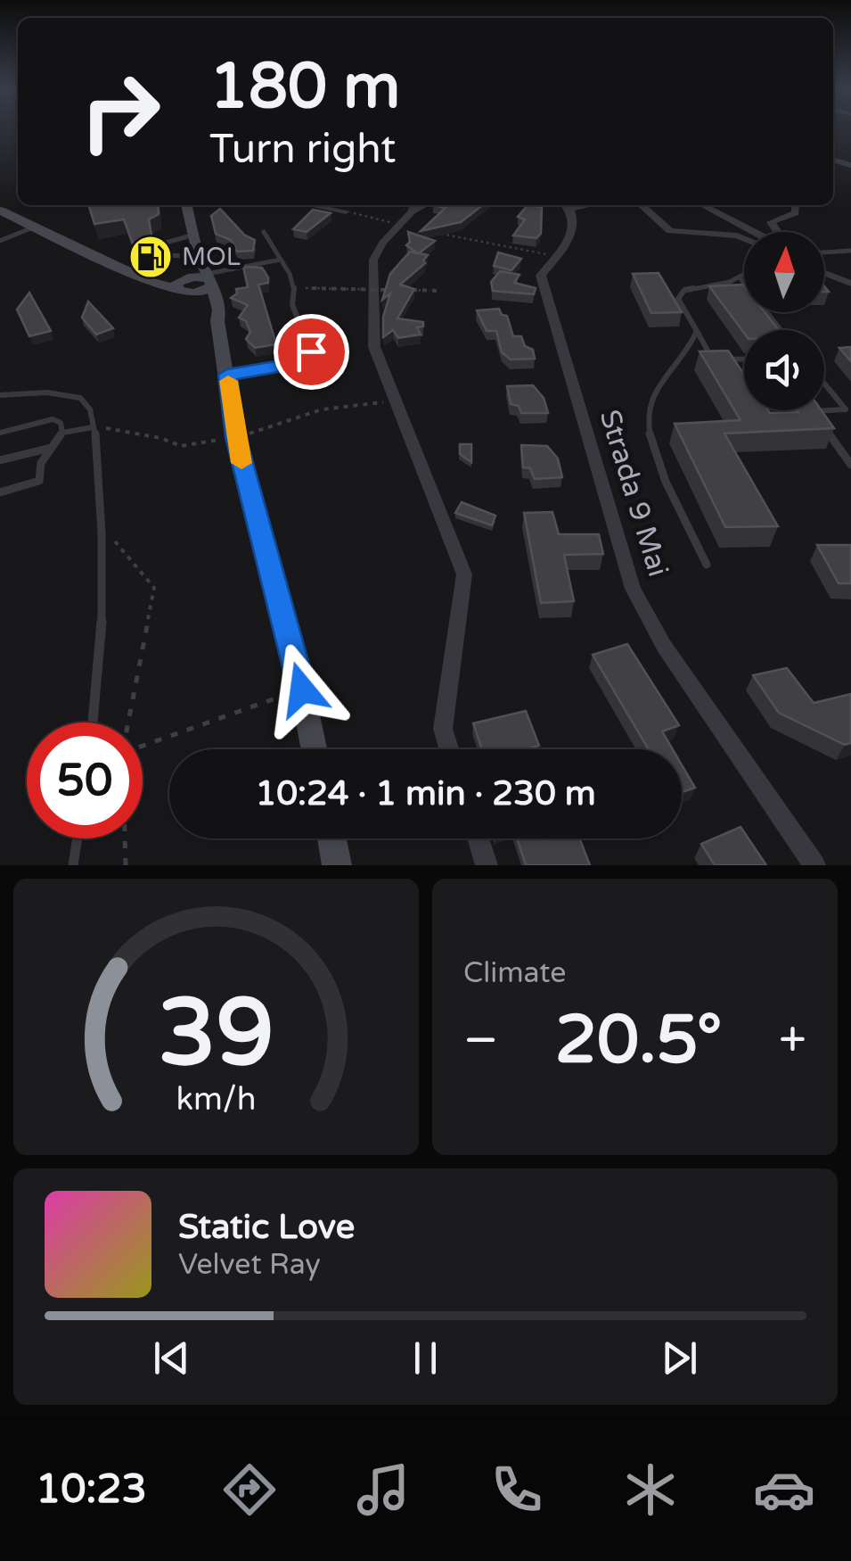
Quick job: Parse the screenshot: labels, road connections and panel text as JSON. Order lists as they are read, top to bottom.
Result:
{
  "streets": {
    "street": ["Strada 9 Mai"]
  },
  "places": {
    "fuel station": ["MOL"]
  },
  "north": "top",
  "page": {
    "turn": ["180 m", "Turn right"],
    "limit": "50",
    "trip": "10:24 · 1 min · 230 m",
    "tile": "Climate",
    "heat": ["−", "20.5°", "+"],
    "song": ["Static Love", "Velvet Ray"],
    "tabs": "10:23",
    "gauge": ["39", "km/h"]
  }
}
